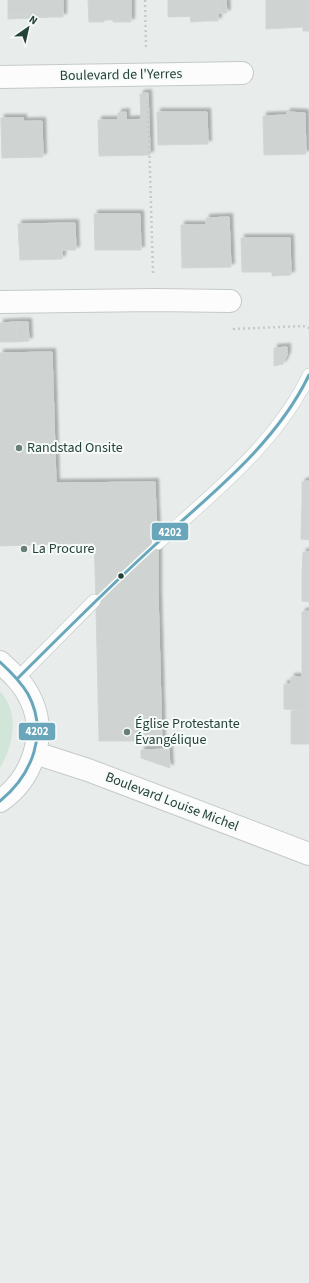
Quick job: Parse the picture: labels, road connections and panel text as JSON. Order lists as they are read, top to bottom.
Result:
{
  "streets": {
    "street": ["Boulevard de l'Yerres", "Boulevard Louise Michel"]
  },
  "places": ["Randstad Onsite", "La Procure", "Église Protestante Évangélique"],
  "lines": ["transit line 4202"],
  "north": "top right"
}
